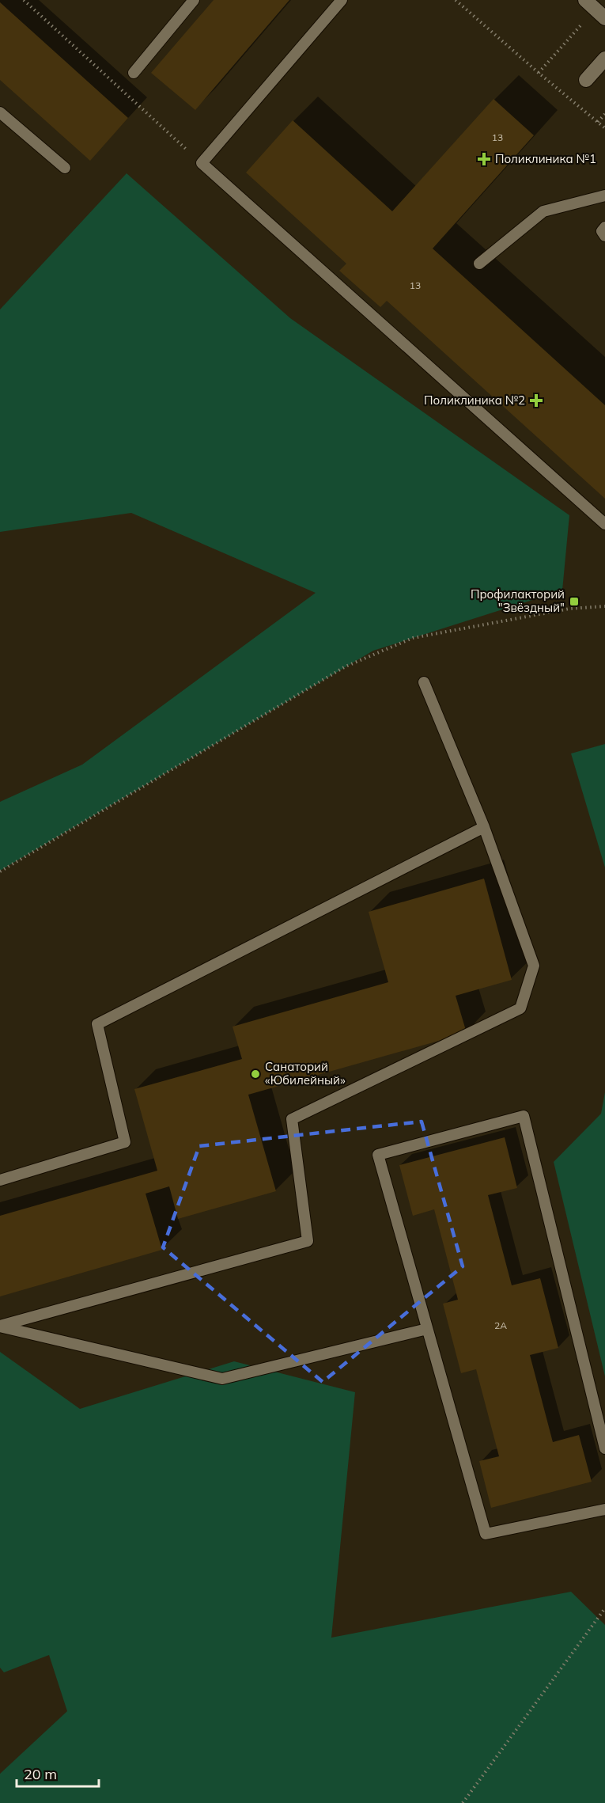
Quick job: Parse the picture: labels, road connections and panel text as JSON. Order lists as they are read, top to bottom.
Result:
{
  "places": {
    "health": ["Поликлиника №1", "Поликлиника №2"],
    "transit": ["Профилакторий \"Звёздный\""],
    "other": ["Санаторий «Юбилейный»"]
  },
  "house_numbers": ["13", "13", "2А"],
  "scale_bar": "20 m"
}
